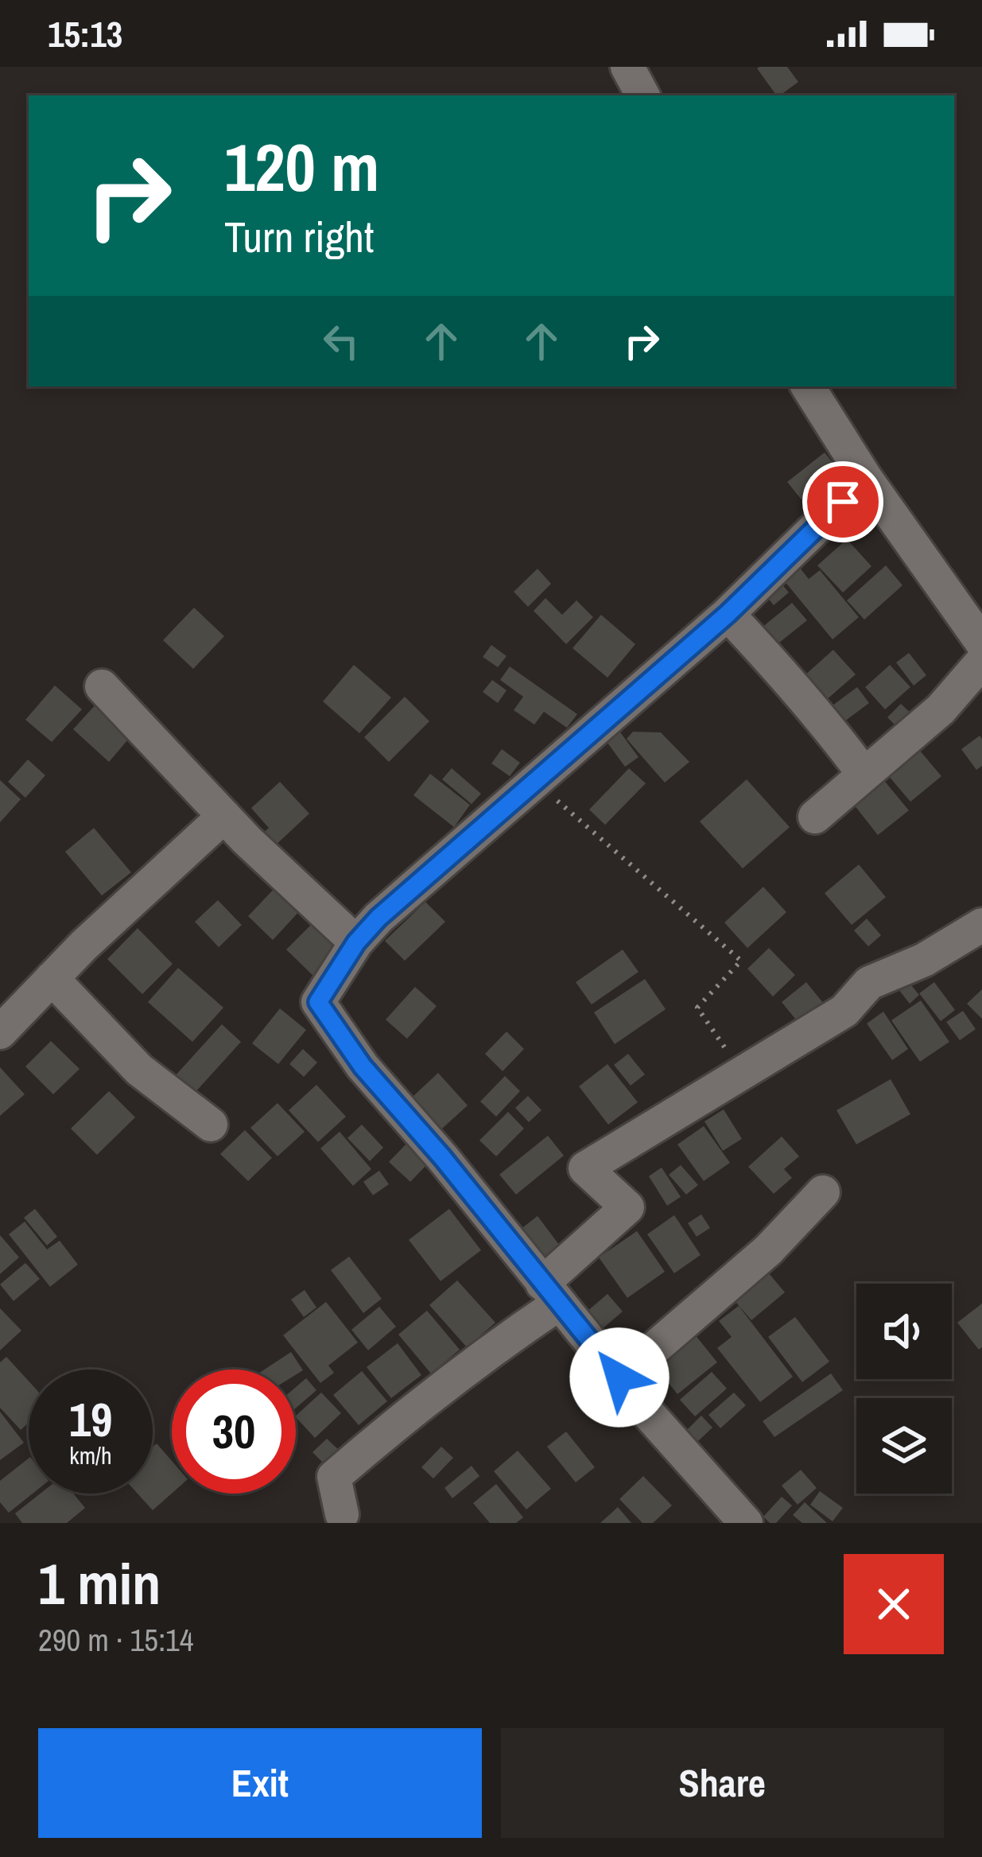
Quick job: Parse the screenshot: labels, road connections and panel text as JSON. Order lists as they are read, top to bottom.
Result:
{
  "page": {
    "status": "15:13",
    "turn": ["120 m", "Turn right"],
    "speed": "19 km/h",
    "limit": "30",
    "heading": ["1 min", "290 m · 15:14"],
    "buttons": ["Exit", "Share"]
  }
}
